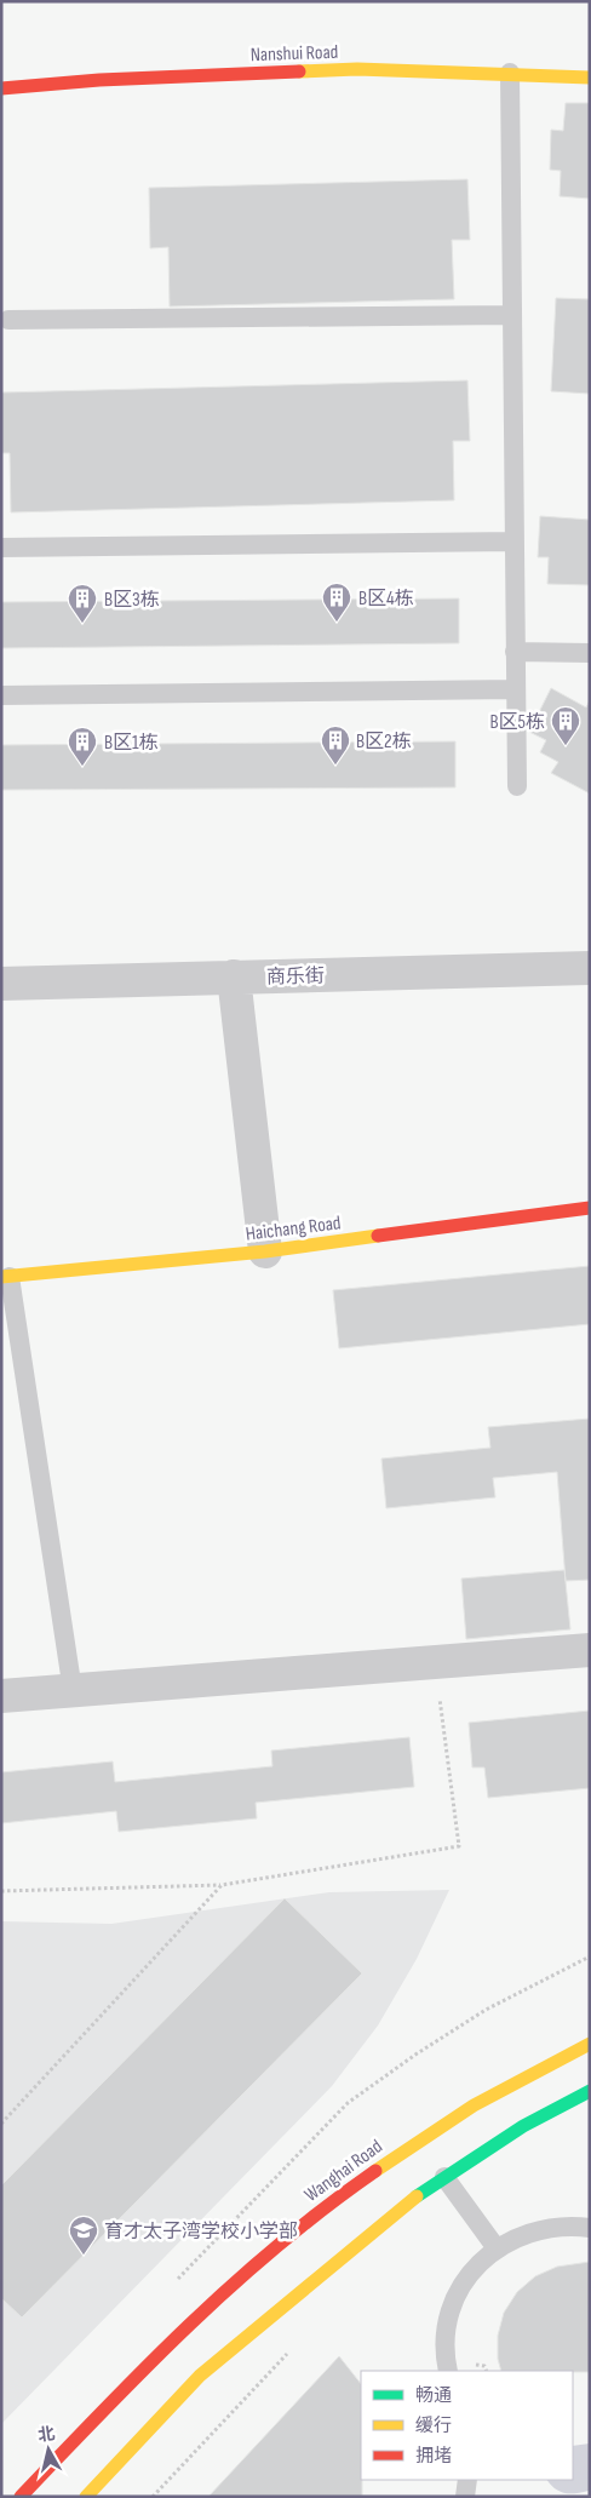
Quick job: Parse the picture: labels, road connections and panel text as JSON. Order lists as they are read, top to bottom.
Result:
{
  "streets": {
    "main road": ["Nanshui Road", "Haichang Road", "Wanghai Road"],
    "street": ["商乐街"]
  },
  "places": {
    "building": [
      "B区4栋",
      "B区3栋",
      "B区5栋",
      "B区2栋",
      "B区1栋"
    ],
    "school or university": ["育才太子湾学校小学部"]
  },
  "legend": ["畅通", "缓行", "拥堵"],
  "north": "top"
}
